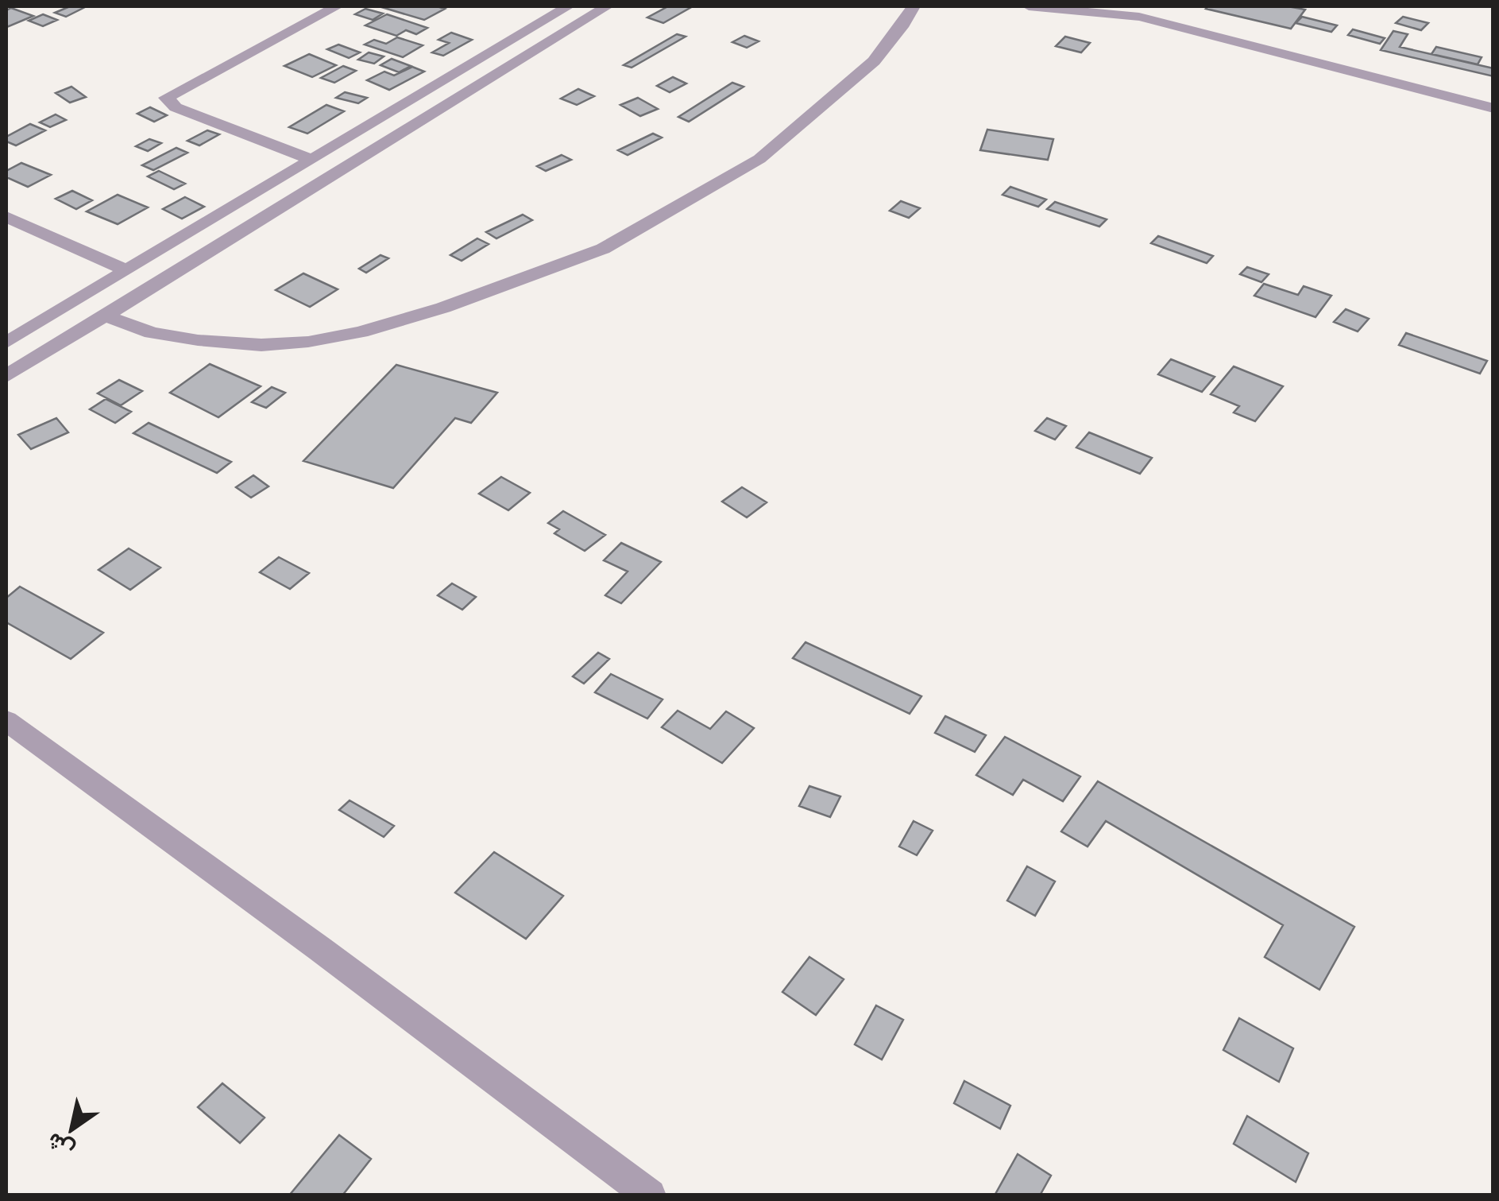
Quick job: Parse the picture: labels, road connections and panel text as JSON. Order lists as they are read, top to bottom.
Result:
{
  "north": "bottom left"
}
